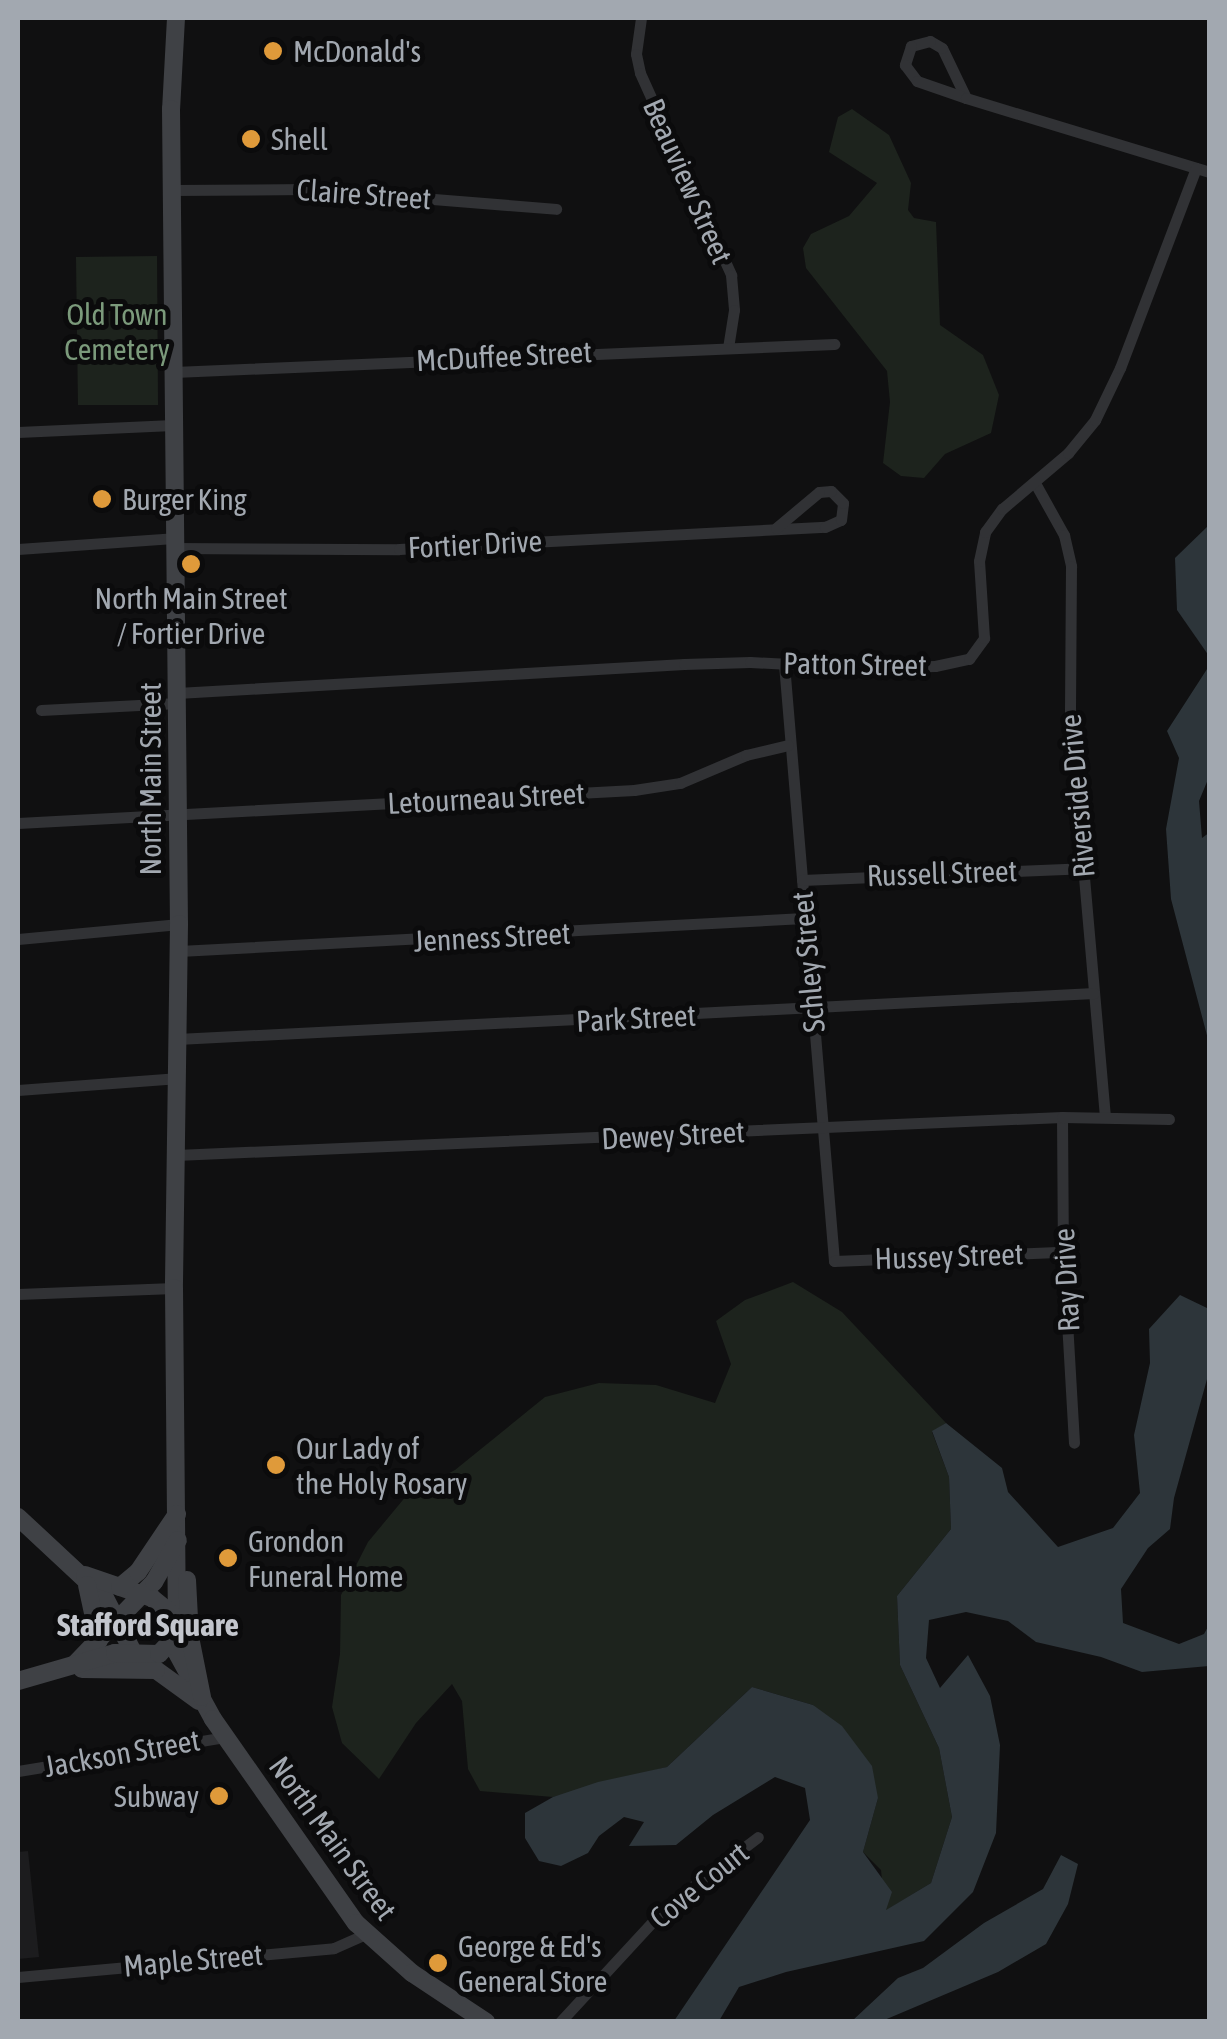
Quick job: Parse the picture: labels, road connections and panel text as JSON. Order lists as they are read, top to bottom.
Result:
{
  "streets": {
    "main road": ["North Main Street"],
    "street": [
      "Beauview Street",
      "Claire Street",
      "McDuffee Street",
      "Fortier Drive",
      "Patton Street",
      "Riverside Drive",
      "Letourneau Street",
      "Russell Street",
      "Jenness Street",
      "Schley Street",
      "Park Street",
      "Dewey Street",
      "Hussey Street",
      "Ray Drive",
      "Jackson Street",
      "Cove Court",
      "Maple Street"
    ]
  },
  "crossings": [
    ["Beauview Street", "McDuffee Street"],
    ["Claire Street", "North Main Street"],
    ["McDuffee Street", "North Main Street"],
    ["Fortier Drive", "North Main Street"],
    ["Patton Street", "North Main Street"],
    ["Patton Street", "Riverside Drive"],
    ["Patton Street", "Schley Street"],
    ["North Main Street", "Letourneau Street"],
    ["North Main Street", "Jenness Street"],
    ["North Main Street", "Park Street"],
    ["North Main Street", "Dewey Street"],
    ["North Main Street", "Jackson Street"],
    ["North Main Street", "Maple Street"],
    ["Riverside Drive", "Russell Street"],
    ["Riverside Drive", "Park Street"],
    ["Riverside Drive", "Dewey Street"],
    ["Letourneau Street", "Schley Street"],
    ["Russell Street", "Schley Street"],
    ["Jenness Street", "Schley Street"],
    ["Schley Street", "Park Street"],
    ["Schley Street", "Dewey Street"],
    ["Schley Street", "Hussey Street"],
    ["Dewey Street", "Ray Drive"],
    ["Hussey Street", "Ray Drive"]
  ],
  "districts": ["Stafford Square"],
  "parks": ["Old Town Cemetery"],
  "places": [
    "McDonald's",
    "Shell",
    "Burger King",
    "North Main Street / Fortier Drive",
    "Our Lady of the Holy Rosary",
    "Grondon Funeral Home",
    "Subway",
    "George & Ed's General Store"
  ]
}
